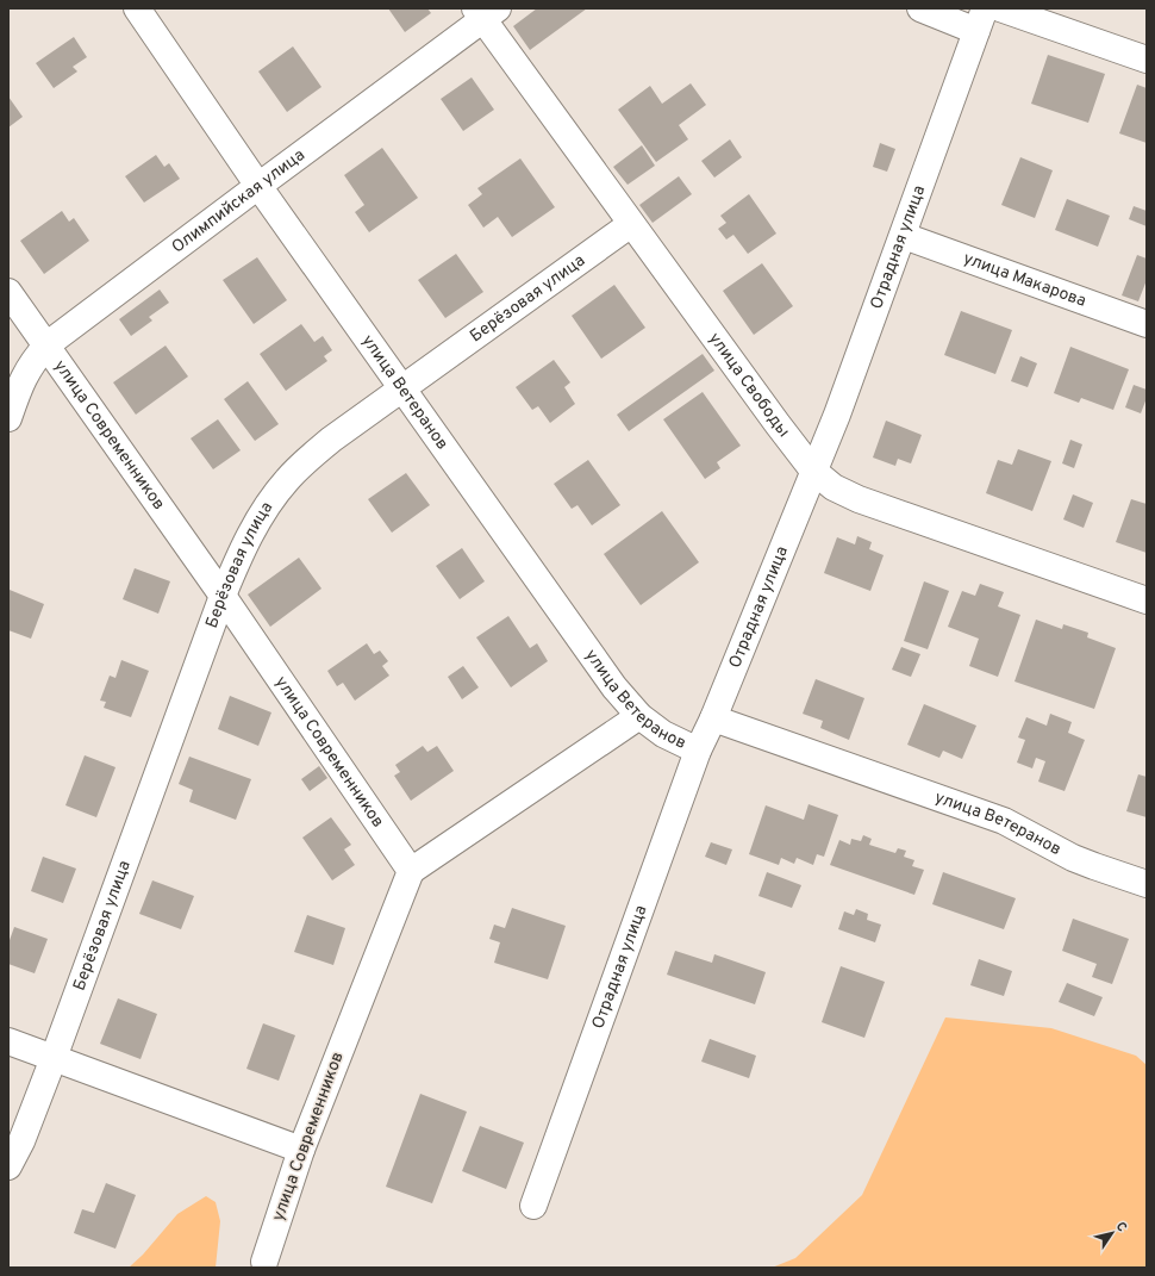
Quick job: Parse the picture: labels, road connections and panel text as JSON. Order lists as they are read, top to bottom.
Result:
{
  "streets": {
    "street": [
      "Олимпийская улица",
      "Отрадная улица",
      "улица Макарова",
      "Берёзовая улица",
      "улица Свободы",
      "улица Ветеранов",
      "улица Современников"
    ]
  },
  "crossings": [
    ["Олимпийская улица", "улица Свободы"],
    ["Олимпийская улица", "улица Ветеранов"],
    ["Олимпийская улица", "улица Современников"],
    ["Отрадная улица", "улица Макарова"],
    ["Отрадная улица", "улица Свободы"],
    ["Отрадная улица", "улица Ветеранов"],
    ["Берёзовая улица", "улица Свободы"],
    ["Берёзовая улица", "улица Ветеранов"],
    ["Берёзовая улица", "улица Современников"]
  ],
  "north": "top right"
}
